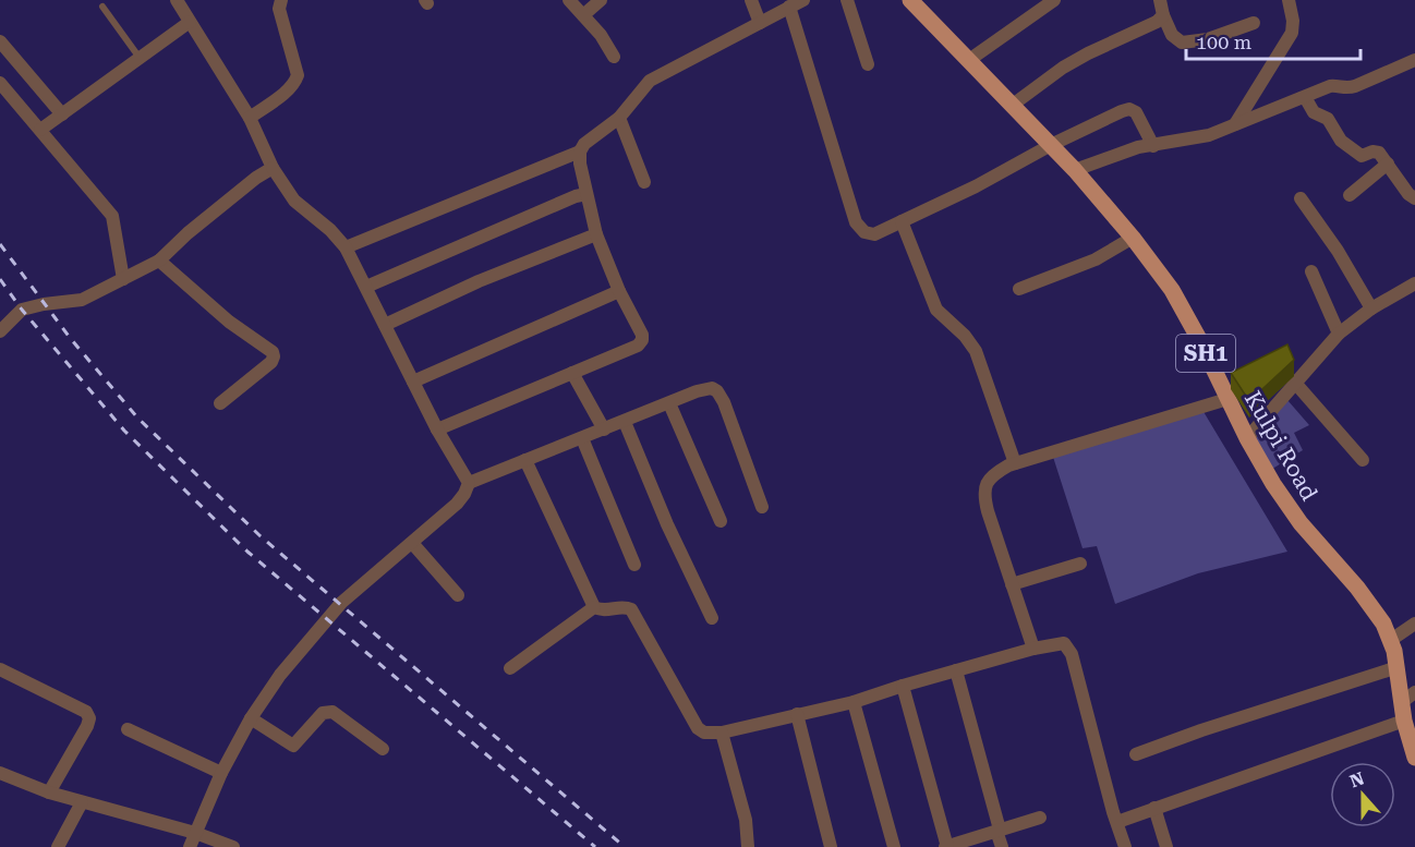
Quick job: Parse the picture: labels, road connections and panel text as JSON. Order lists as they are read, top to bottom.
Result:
{
  "streets": {
    "main road": ["SH1", "Kulpi Road"]
  },
  "scale_bar": "100 m",
  "north": "top"
}
